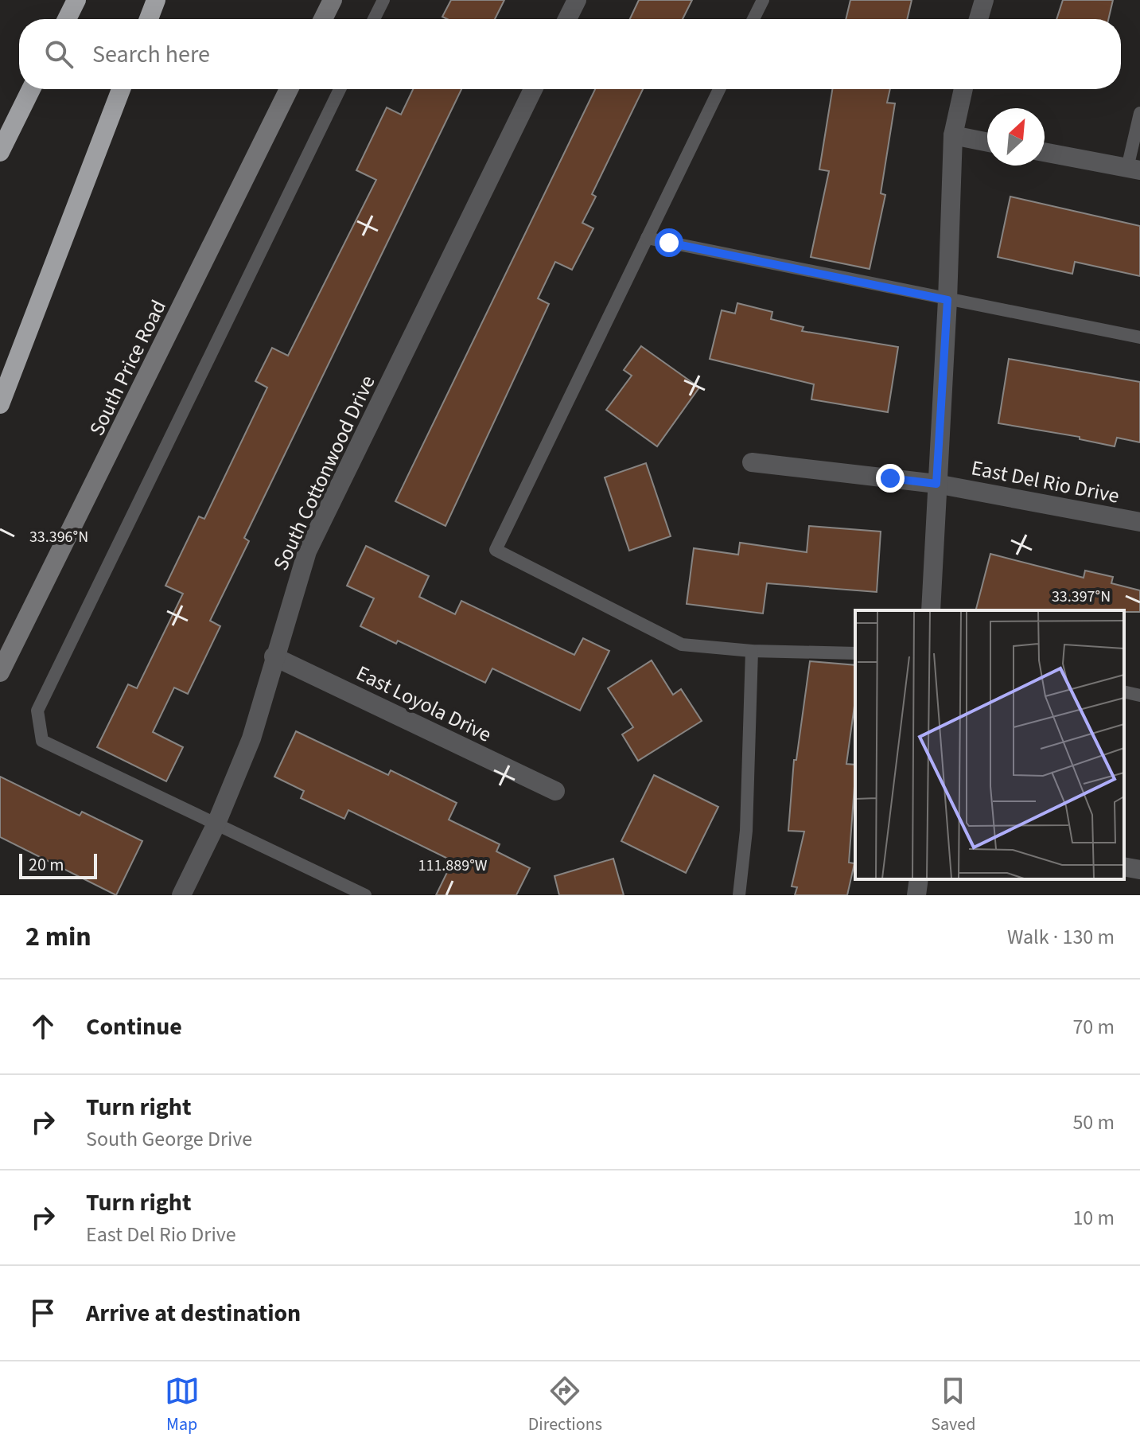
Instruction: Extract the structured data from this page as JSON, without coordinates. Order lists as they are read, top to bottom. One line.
{"streets":{"main road":["South Price Road"],"street":["South Cottonwood Drive","East Del Rio Drive","East Loyola Drive"]},"crossings":[["South Cottonwood Drive","East Loyola Drive"]],"scale_bar":"20 m","north":"top right","page":{"search":"Search here","scale":"20 m","heading":["2 min","Walk · 130 m"],"list":[["Continue","70 m"],["Turn right","South George Drive","50 m"],["Turn right","East Del Rio Drive","10 m"],"Arrive at destination"],"nav":["Map","Directions","Saved"]},"coordinates":["33.396°N","33.397°N","111.889°W"]}
